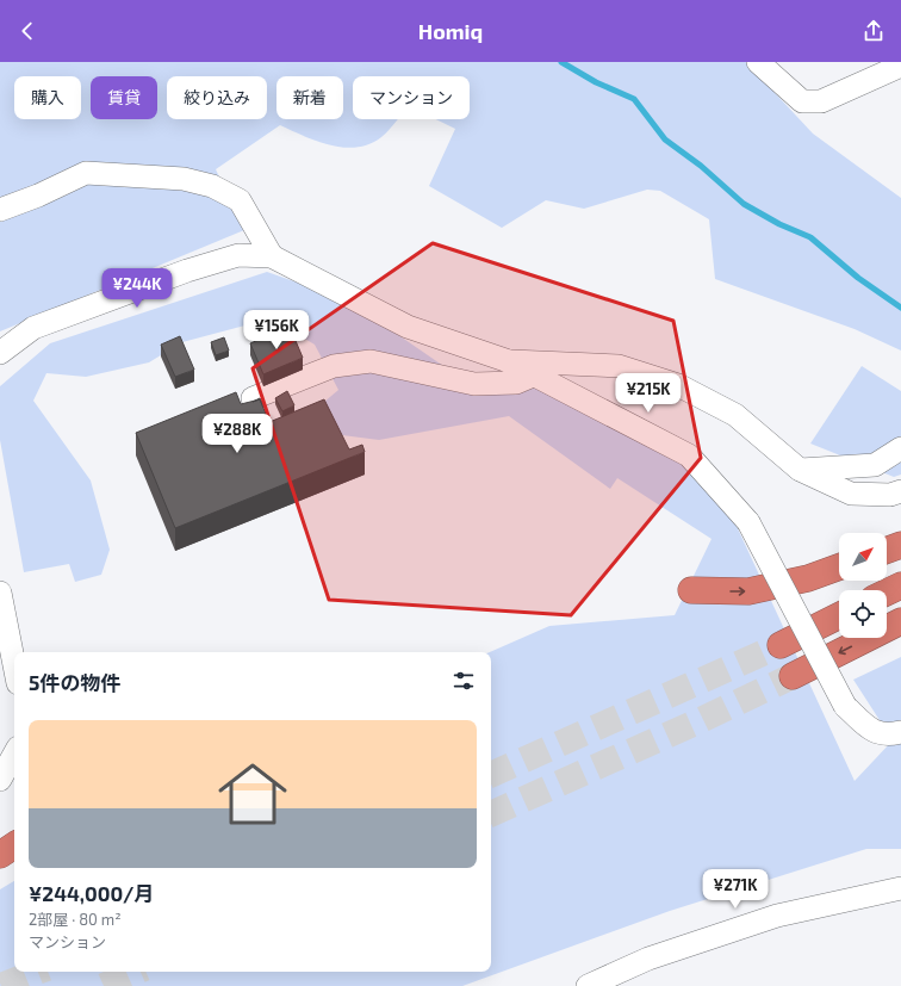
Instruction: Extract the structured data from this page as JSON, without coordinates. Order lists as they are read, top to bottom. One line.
{"north":"top right","page":{"header":"Homiq","chip":["購入","賃貸","絞り込み","新着","マンション"],"price":["¥244K","¥156K","¥215K","¥288K","¥271K"],"heading":"5件の物件","list":[{"name":"¥244,000/月","note":"2部屋 · 80 m² · マンション"}]}}
